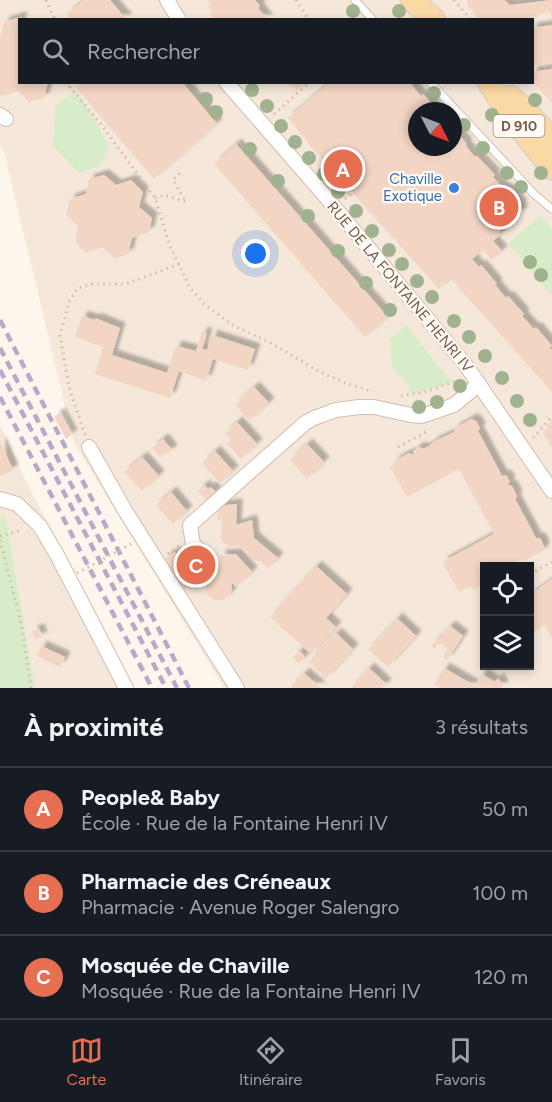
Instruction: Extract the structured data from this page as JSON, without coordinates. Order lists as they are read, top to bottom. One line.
{"streets":{"main road":["D 910"],"street":["RUE DE LA FONTAINE HENRI IV"]},"places":["Chaville Exotique"],"north":"bottom right","page":{"search":"Rechercher","pins":["A","B","C"],"heading":["À proximité","3 résultats"],"list":[{"mark":"A","name":"People& Baby","note":"École · Rue de la Fontaine Henri IV","value":"50 m"},{"mark":"B","name":"Pharmacie des Créneaux","note":"Pharmacie · Avenue Roger Salengro","value":"100 m"},{"mark":"C","name":"Mosquée de Chaville","note":"Mosquée · Rue de la Fontaine Henri IV","value":"120 m"}],"nav":["Carte","Itinéraire","Favoris"]}}
